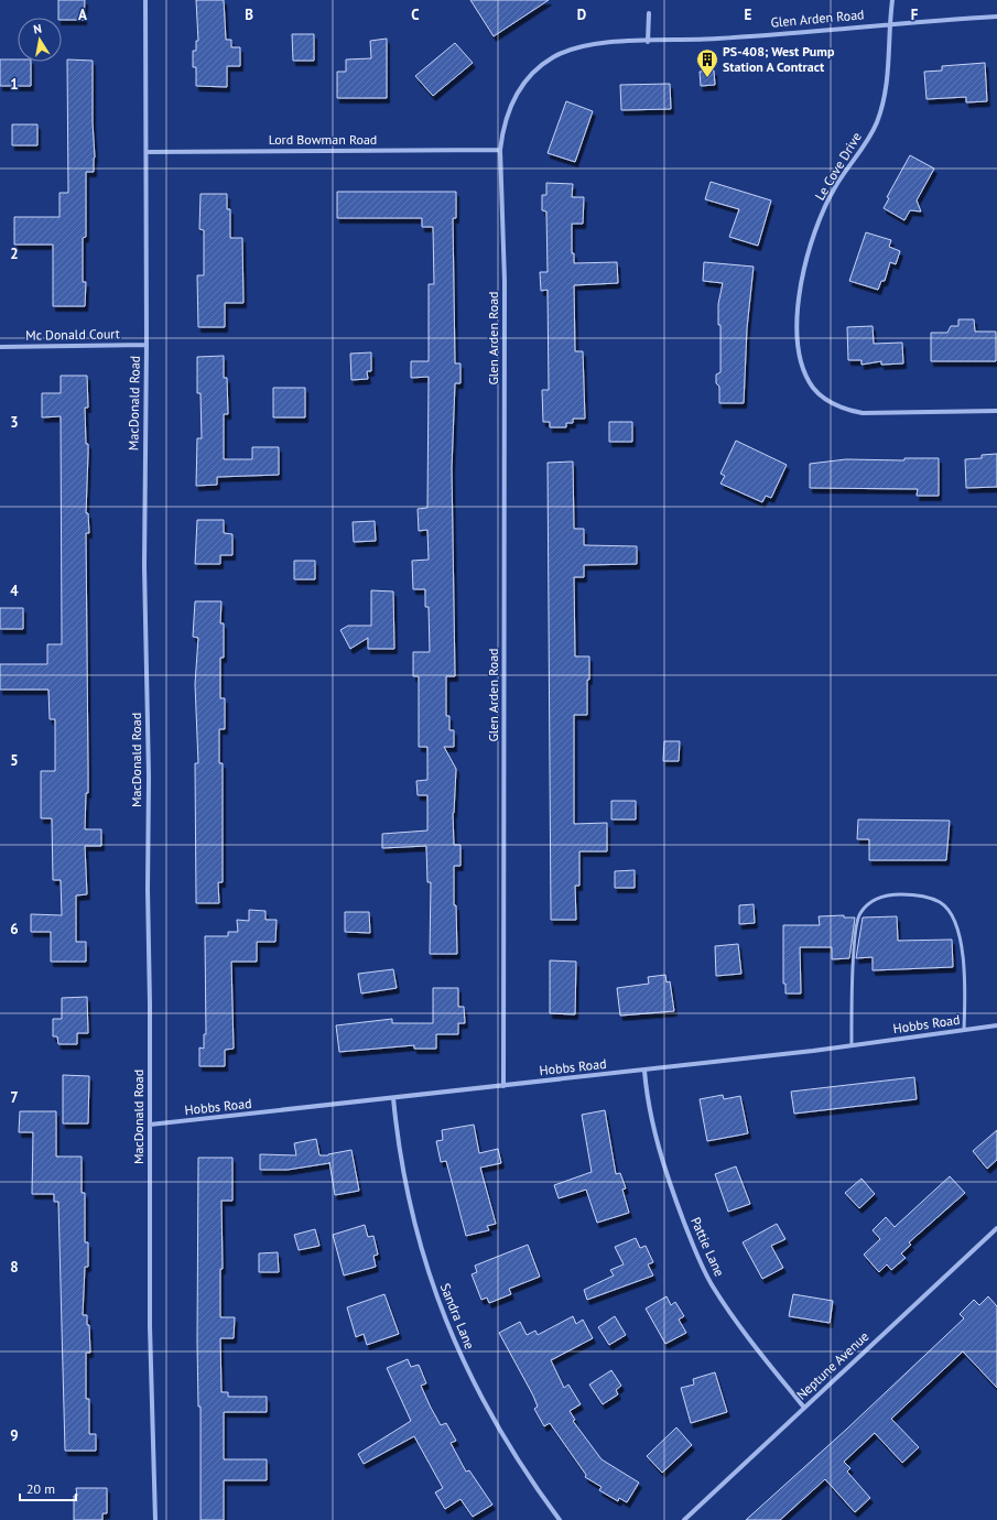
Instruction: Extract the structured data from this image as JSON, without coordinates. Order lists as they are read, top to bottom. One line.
{"streets":{"street":["Glen Arden Road","Lord Bowman Road","Le Cove Drive","Mc Donald Court","MacDonald Road","Hobbs Road","Pattie Lane","Sandra Lane","Neptune Avenue"]},"crossings":[["Glen Arden Road","Lord Bowman Road"],["Glen Arden Road","Le Cove Drive"],["Glen Arden Road","Hobbs Road"],["Lord Bowman Road","MacDonald Road"],["Mc Donald Court","MacDonald Road"],["MacDonald Road","Hobbs Road"],["Hobbs Road","Pattie Lane"],["Hobbs Road","Sandra Lane"],["Pattie Lane","Neptune Avenue"]],"places":{"building":["PS-408; West Pump Station A Contract"]},"scale_bar":"20 m","north":"top","grid":{"columns":["A","B","C","D","E","F"],"rows":["1","2","3","4","5","6","7","8","9"]}}
